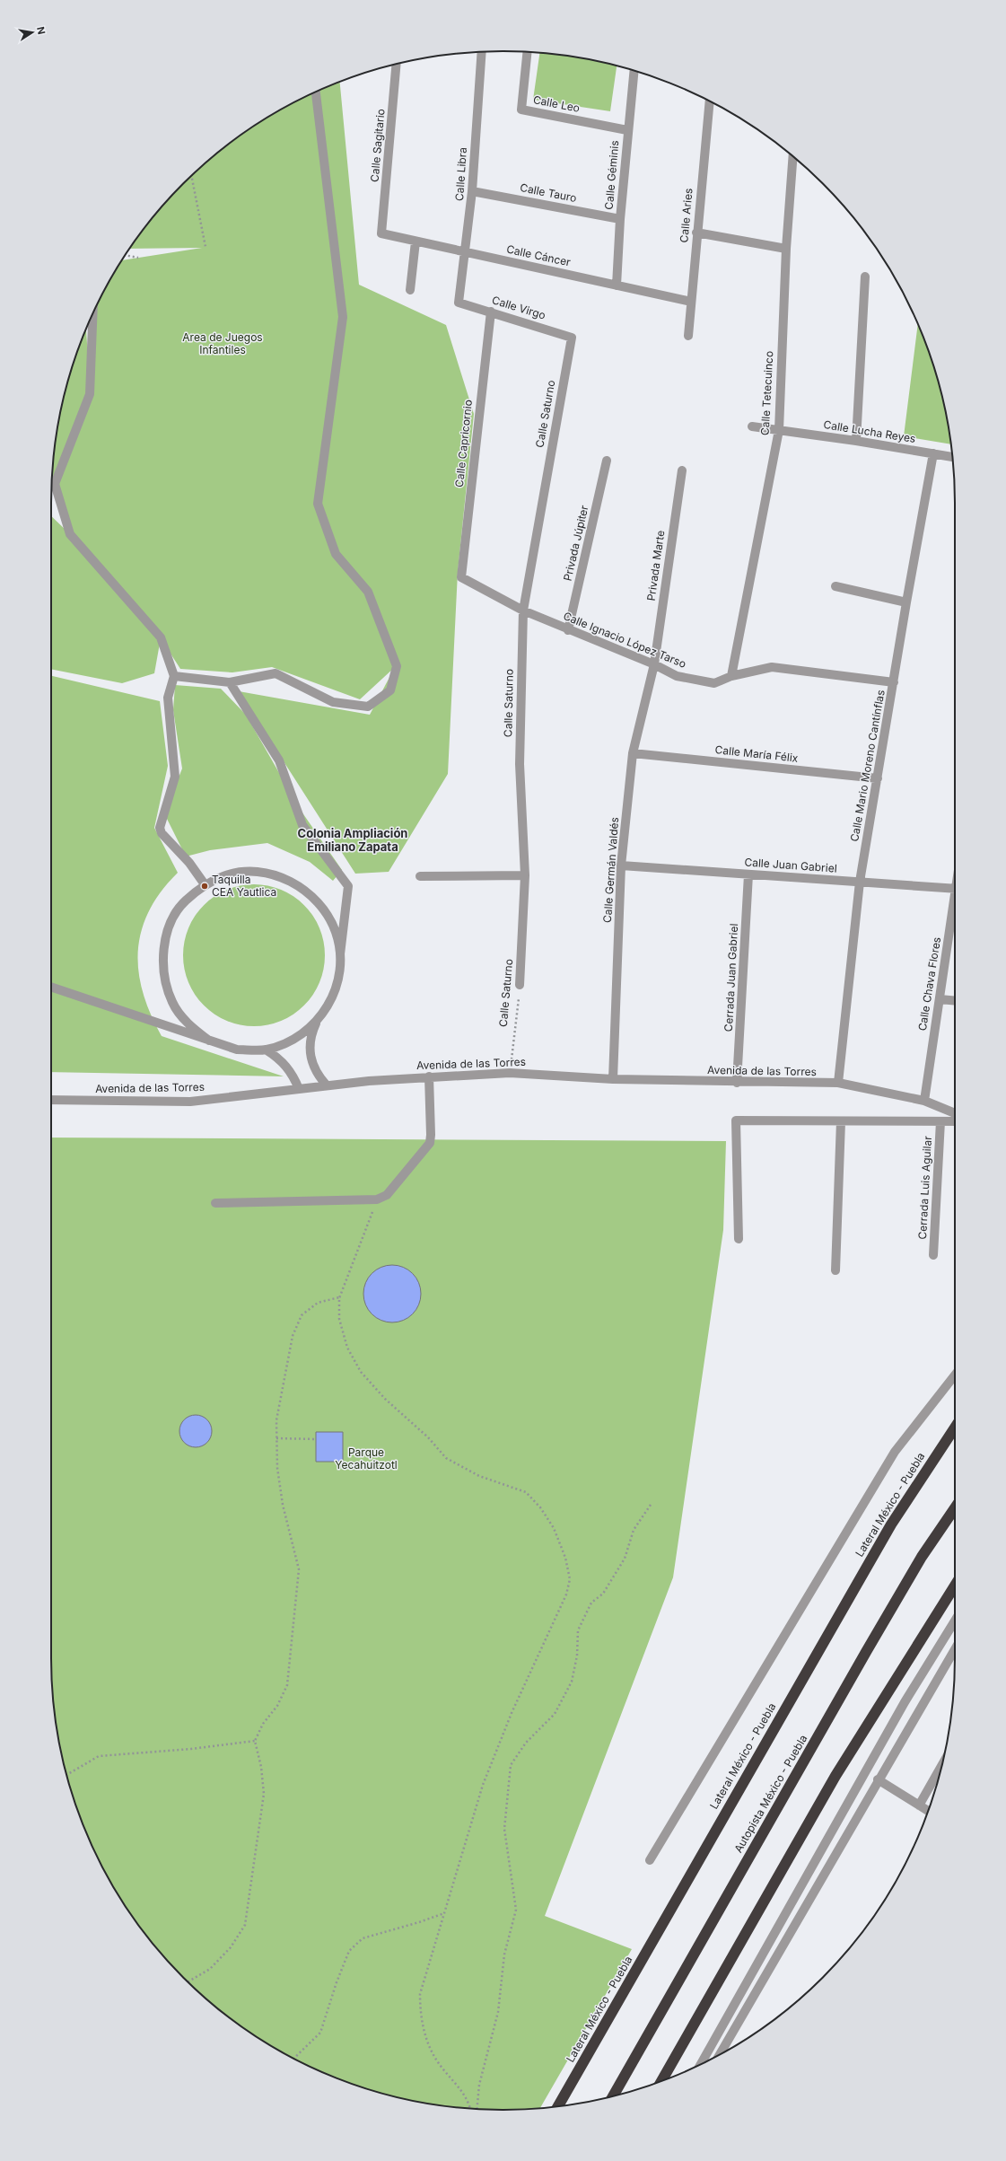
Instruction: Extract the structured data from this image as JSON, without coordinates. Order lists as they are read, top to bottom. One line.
{"streets":{"highway":["Lateral México - Puebla","Autopista México - Puebla"],"street":["Calle Leo","Calle Sagitario","Calle Libra","Calle Géminis","Calle Tauro","Calle Aries","Calle Cáncer","Calle Virgo","Calle Tetecuinco","Calle Saturno","Calle Lucha Reyes","Calle Capricornio","Privada Júpiter","Privada Marte","Calle Ignacio López Tarso","Calle María Félix","Calle Mario Moreno Cantínflas","Calle Juan Gabriel","Calle Germán Valdés","Cerrada Juan Gabriel","Calle Chava Flores","Avenida de las Torres","Cerrada Luis Aguilar"]},"crossings":[["Calle Leo","Calle Géminis"],["Calle Sagitario","Calle Cáncer"],["Calle Libra","Calle Tauro"],["Calle Libra","Calle Cáncer"],["Calle Libra","Calle Virgo"],["Calle Géminis","Calle Tauro"],["Calle Géminis","Calle Cáncer"],["Calle Aries","Calle Cáncer"],["Calle Virgo","Calle Saturno"],["Calle Virgo","Calle Capricornio"],["Calle Tetecuinco","Calle Lucha Reyes"],["Calle Tetecuinco","Calle Ignacio López Tarso"],["Calle Saturno","Calle Ignacio López Tarso"],["Calle Saturno","Avenida de las Torres"],["Calle Lucha Reyes","Calle Mario Moreno Cantínflas"],["Calle Capricornio","Calle Ignacio López Tarso"],["Privada Júpiter","Calle Ignacio López Tarso"],["Privada Marte","Calle Ignacio López Tarso"],["Privada Marte","Calle Germán Valdés"],["Calle Ignacio López Tarso","Calle Mario Moreno Cantínflas"],["Calle Ignacio López Tarso","Calle Germán Valdés"],["Calle María Félix","Calle Mario Moreno Cantínflas"],["Calle María Félix","Calle Germán Valdés"],["Calle Mario Moreno Cantínflas","Calle Juan Gabriel"],["Calle Mario Moreno Cantínflas","Avenida de las Torres"],["Calle Juan Gabriel","Calle Germán Valdés"],["Calle Juan Gabriel","Cerrada Juan Gabriel"],["Calle Germán Valdés","Avenida de las Torres"],["Cerrada Juan Gabriel","Avenida de las Torres"],["Calle Chava Flores","Avenida de las Torres"]],"districts":["Colonia Ampliación Emiliano Zapata"],"parks":["Area de Juegos Infantiles","Parque Yecahuitzotl"],"places":["Taquilla CEA Yautlica"],"north":"right"}
